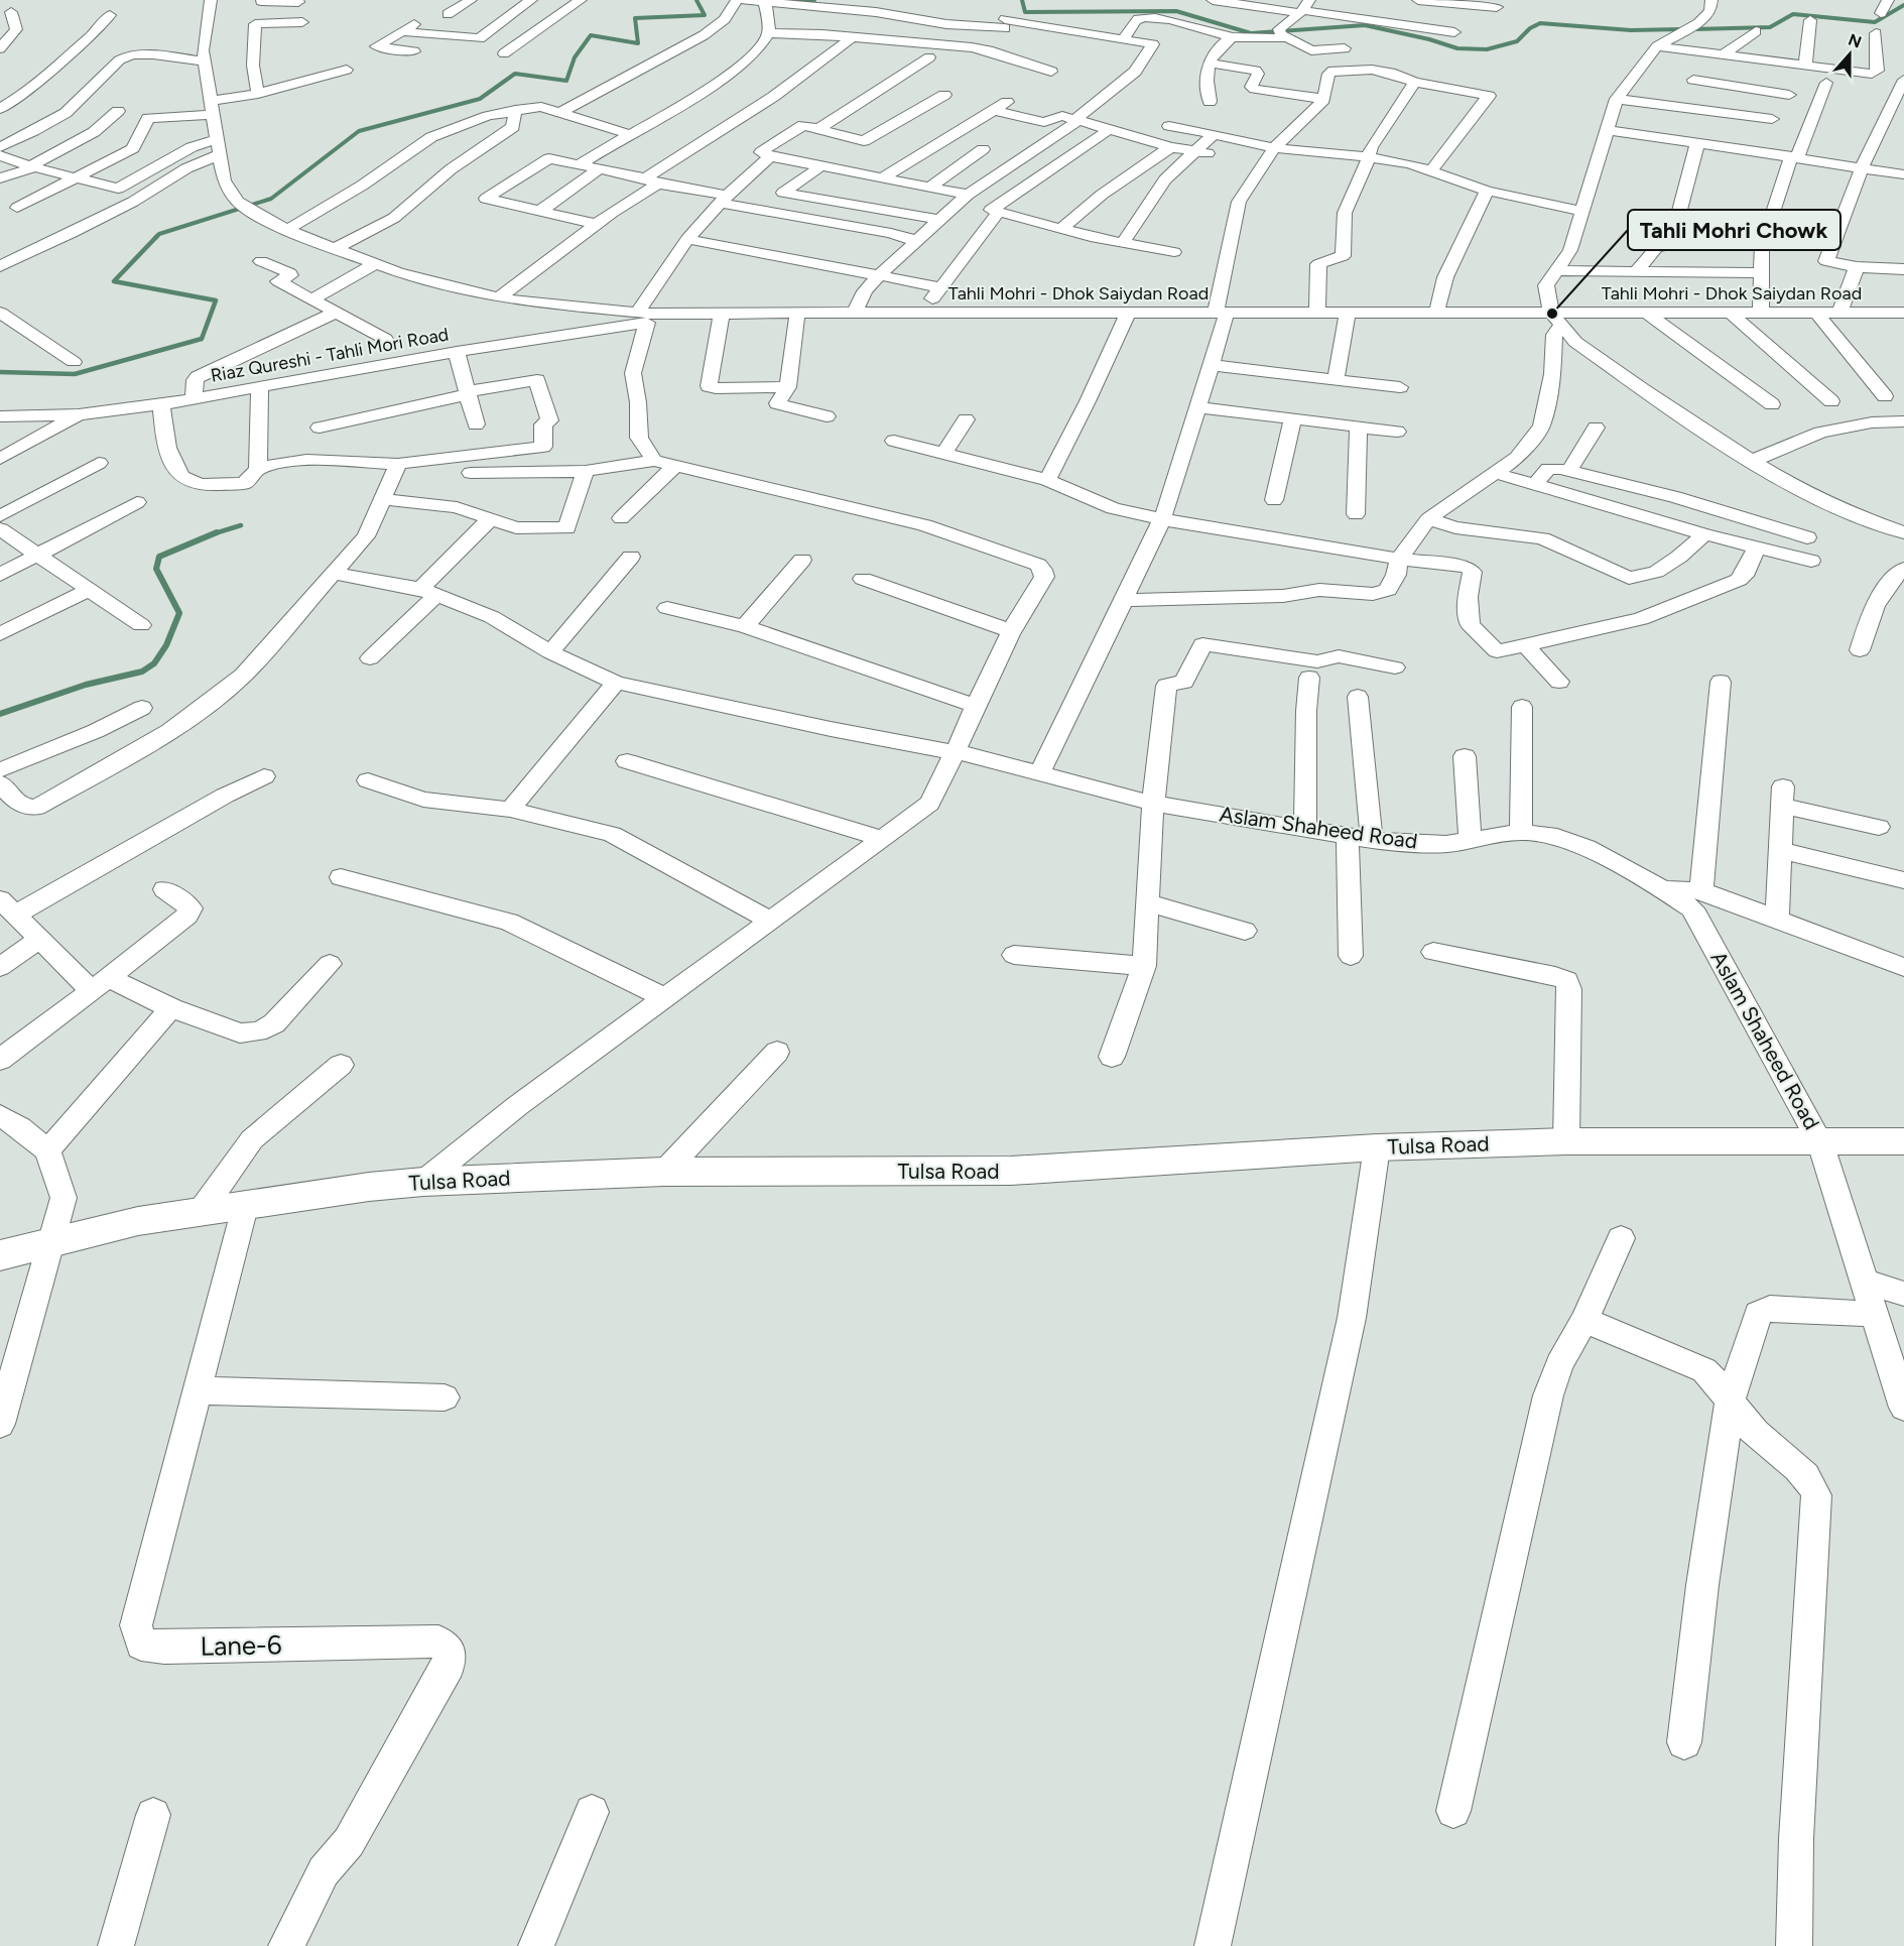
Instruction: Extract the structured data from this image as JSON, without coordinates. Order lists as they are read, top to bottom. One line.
{"streets":{"main road":["Tulsa Road"],"street":["Tahli Mohri - Dhok Saiydan Road","Riaz Qureshi - Tahli Mori Road","Aslam Shaheed Road","Lane-6"]},"crossings":[["Tahli Mohri - Dhok Saiydan Road","Riaz Qureshi - Tahli Mori Road"],["Aslam Shaheed Road","Tulsa Road"],["Tulsa Road","Lane-6"]],"places":["Tahli Mohri Chowk"],"north":"top"}
